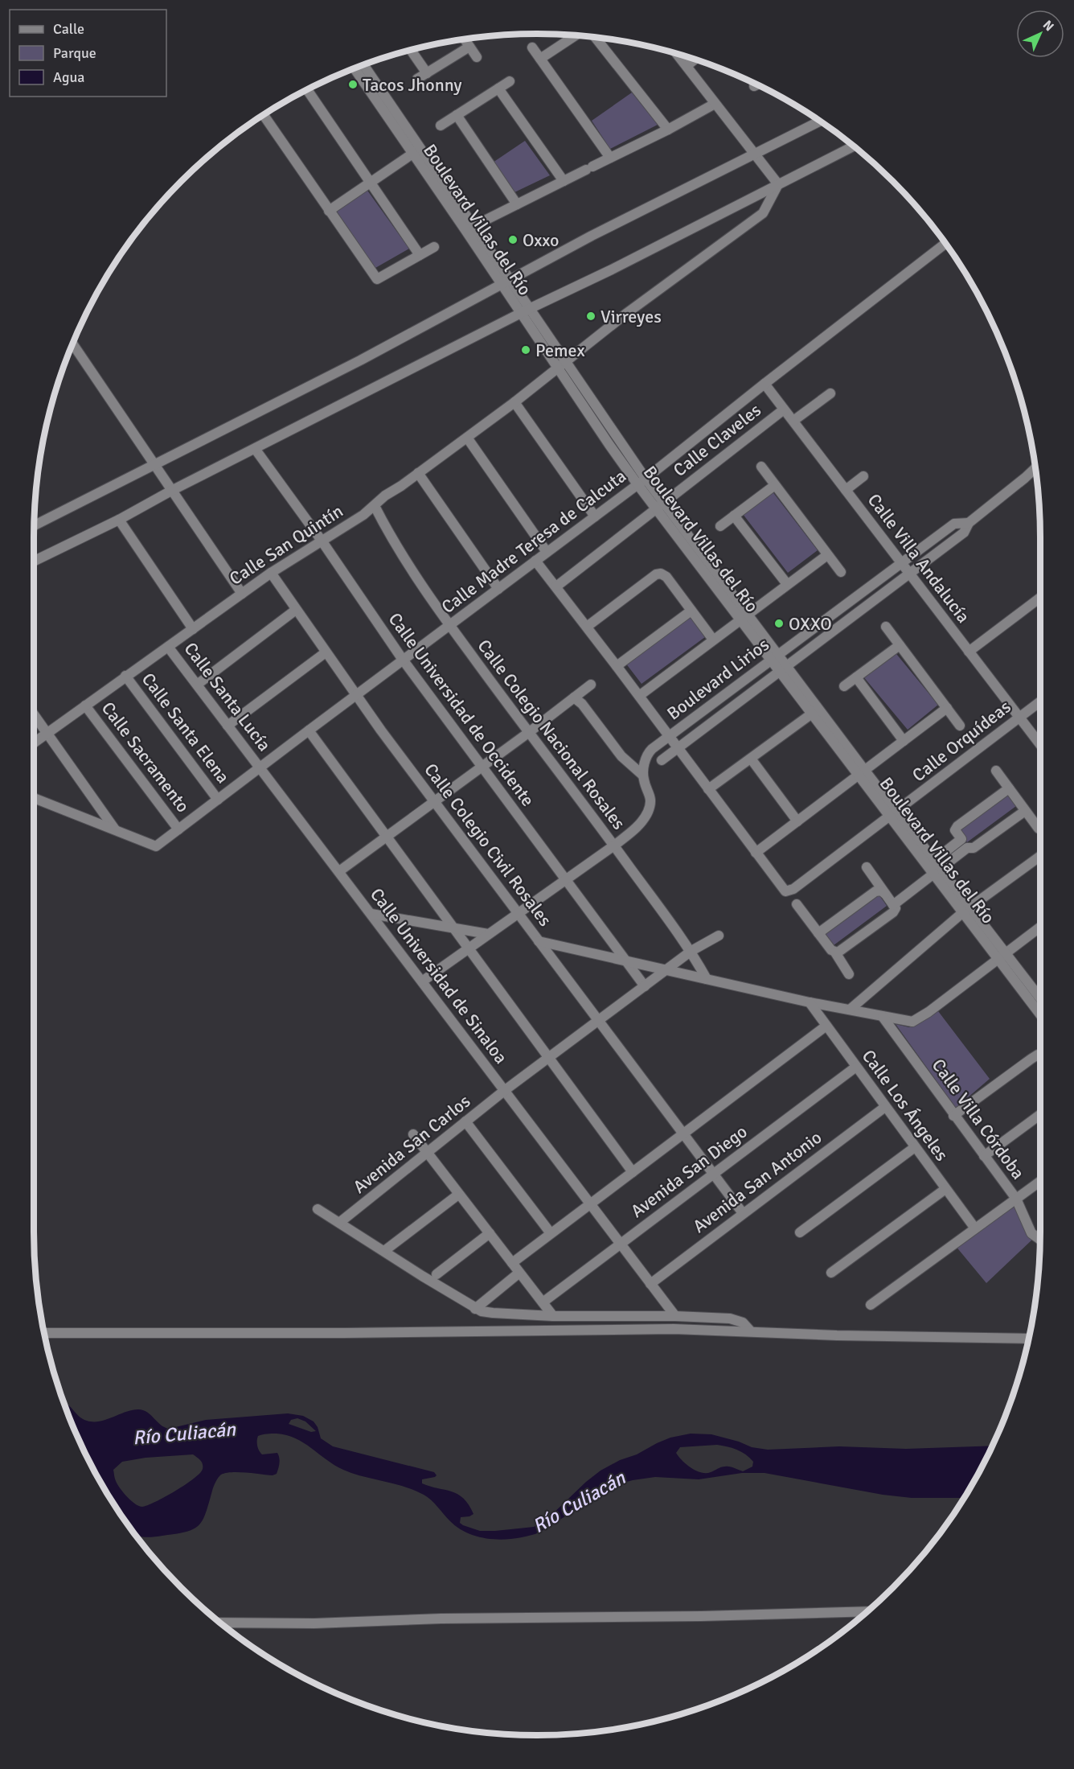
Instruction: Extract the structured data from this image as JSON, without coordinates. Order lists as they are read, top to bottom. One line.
{"streets":{"street":["Boulevard Villas del Río","Calle Claveles","Calle Madre Teresa de Calcuta","Calle San Quintín","Calle Villa Andalucía","Boulevard Lirios","Calle Santa Lucía","Calle Universidad de Occidente","Calle Santa Elena","Calle Colegio Nacional Rosales","Calle Orquídeas","Calle Sacramento","Calle Colegio Civil Rosales","Calle Universidad de Sinaloa","Calle Los Ángeles","Calle Villa Córdoba","Avenida San Carlos","Avenida San Diego","Avenida San Antonio"]},"crossings":[["Boulevard Villas del Río","Calle Claveles"],["Boulevard Villas del Río","Calle Madre Teresa de Calcuta"],["Boulevard Villas del Río","Calle San Quintín"],["Boulevard Villas del Río","Boulevard Lirios"],["Boulevard Villas del Río","Calle Orquídeas"],["Calle Claveles","Calle Villa Andalucía"],["Calle Madre Teresa de Calcuta","Calle Villa Andalucía"],["Calle Madre Teresa de Calcuta","Calle Santa Lucía"],["Calle Madre Teresa de Calcuta","Calle Universidad de Occidente"],["Calle Madre Teresa de Calcuta","Calle Santa Elena"],["Calle Madre Teresa de Calcuta","Calle Colegio Nacional Rosales"],["Calle Madre Teresa de Calcuta","Calle Sacramento"],["Calle Madre Teresa de Calcuta","Calle Colegio Civil Rosales"],["Calle Madre Teresa de Calcuta","Calle Universidad de Sinaloa"],["Calle San Quintín","Calle Santa Lucía"],["Calle San Quintín","Calle Universidad de Occidente"],["Calle San Quintín","Calle Santa Elena"],["Calle San Quintín","Calle Colegio Nacional Rosales"],["Calle San Quintín","Calle Sacramento"],["Calle San Quintín","Calle Colegio Civil Rosales"],["Calle Villa Andalucía","Boulevard Lirios"],["Calle Villa Andalucía","Calle Orquídeas"],["Boulevard Lirios","Calle Universidad de Occidente"],["Boulevard Lirios","Calle Colegio Nacional Rosales"],["Boulevard Lirios","Calle Colegio Civil Rosales"],["Boulevard Lirios","Calle Universidad de Sinaloa"],["Calle Santa Lucía","Calle Universidad de Sinaloa"],["Calle Universidad de Occidente","Avenida San Carlos"],["Calle Colegio Nacional Rosales","Avenida San Carlos"],["Calle Colegio Civil Rosales","Avenida San Carlos"],["Calle Colegio Civil Rosales","Avenida San Diego"],["Calle Colegio Civil Rosales","Avenida San Antonio"],["Calle Universidad de Sinaloa","Avenida San Carlos"],["Calle Universidad de Sinaloa","Avenida San Diego"],["Calle Universidad de Sinaloa","Avenida San Antonio"],["Calle Los Ángeles","Avenida San Diego"],["Calle Los Ángeles","Avenida San Antonio"]],"water":["Río Culiacán"],"places":["Tacos Jhonny","Oxxo","Virreyes","Pemex","OXXO"],"legend":["Calle","Parque","Agua"],"north":"top right"}
